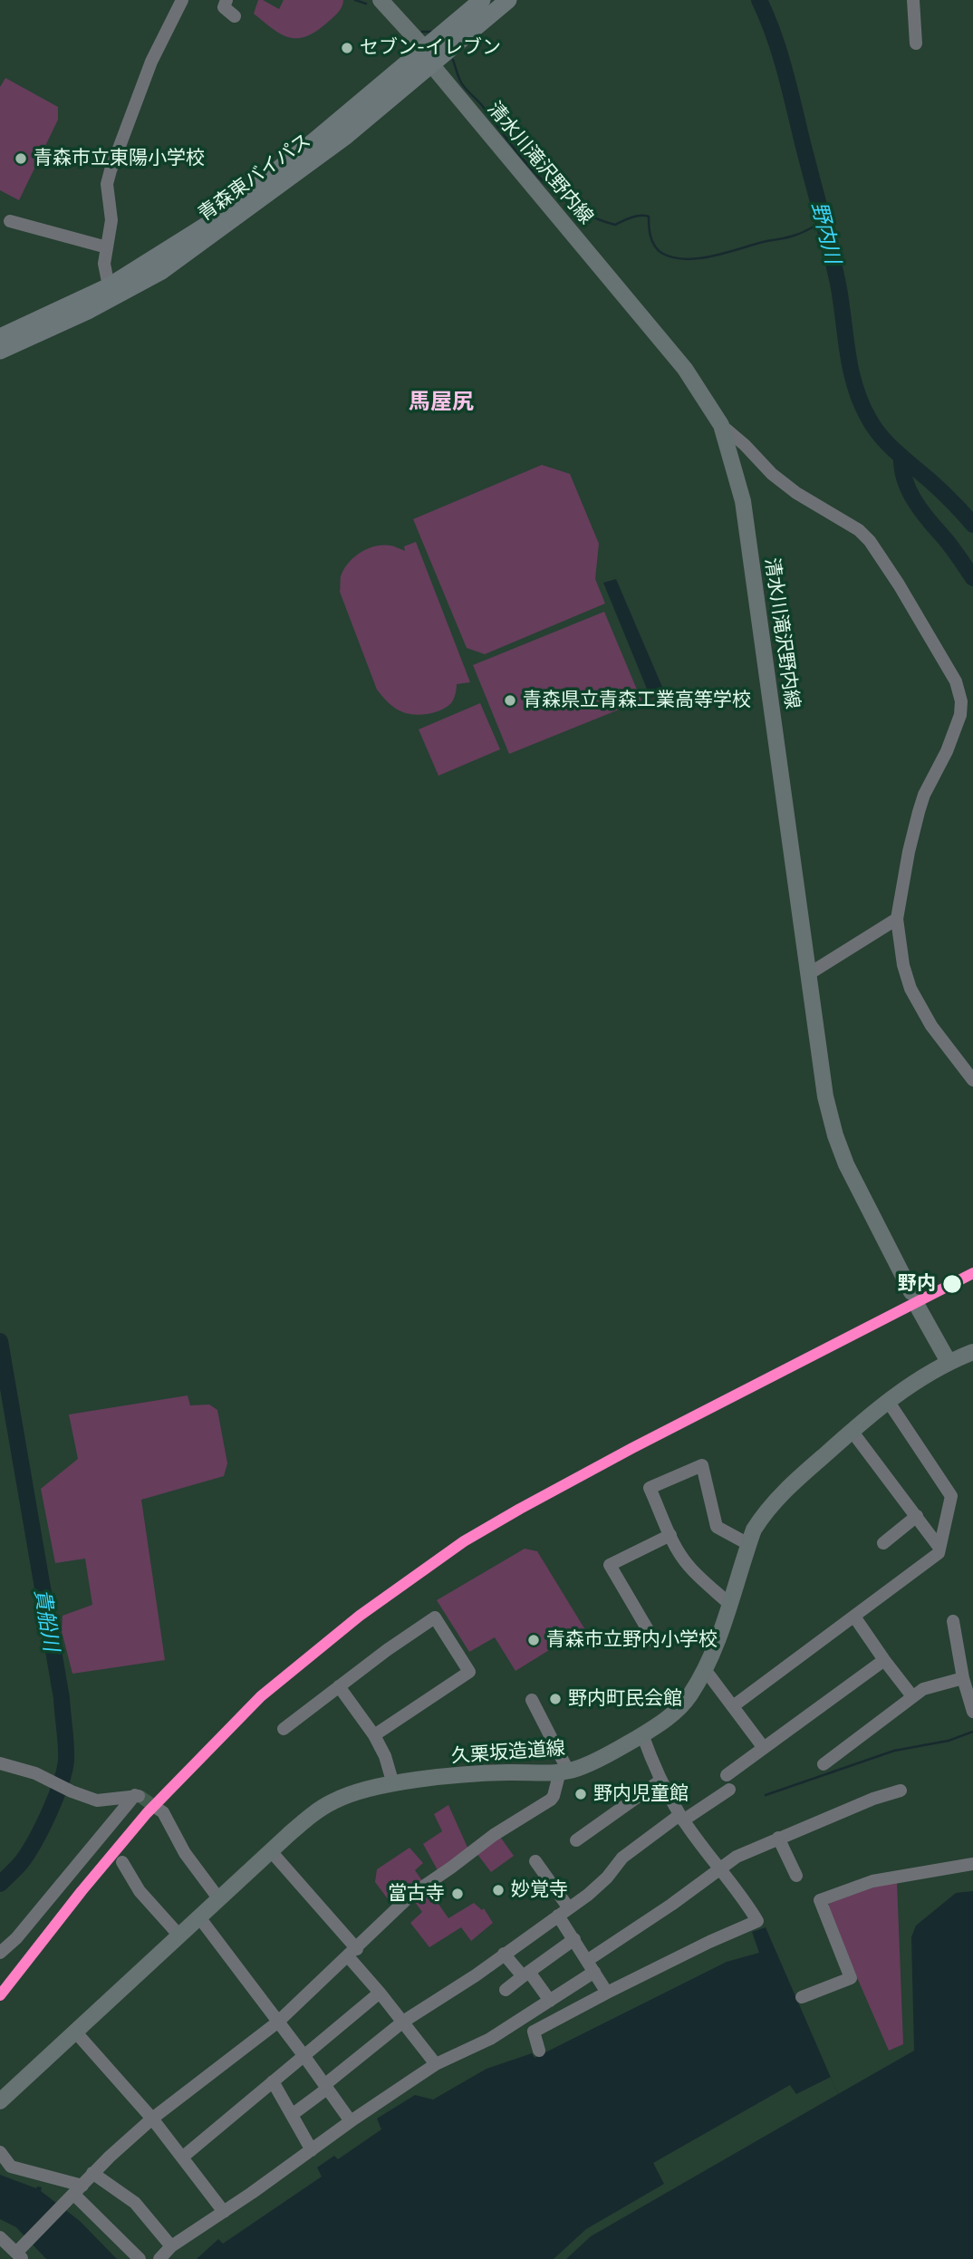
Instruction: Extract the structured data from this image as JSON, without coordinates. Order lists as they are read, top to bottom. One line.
{"streets":{"highway":["青森東バイパス"],"main road":["清水川滝沢野内線","久栗坂造道線"]},"crossings":[["清水川滝沢野内線","青森東バイパス"]],"districts":["馬屋尻"],"water":["野内川","貴船川"],"places":["セブン-イレブン","青森市立東陽小学校","青森県立青森工業高等学校","野内","青森市立野内小学校","野内町民会館","野内児童館","妙覚寺","當古寺"]}
